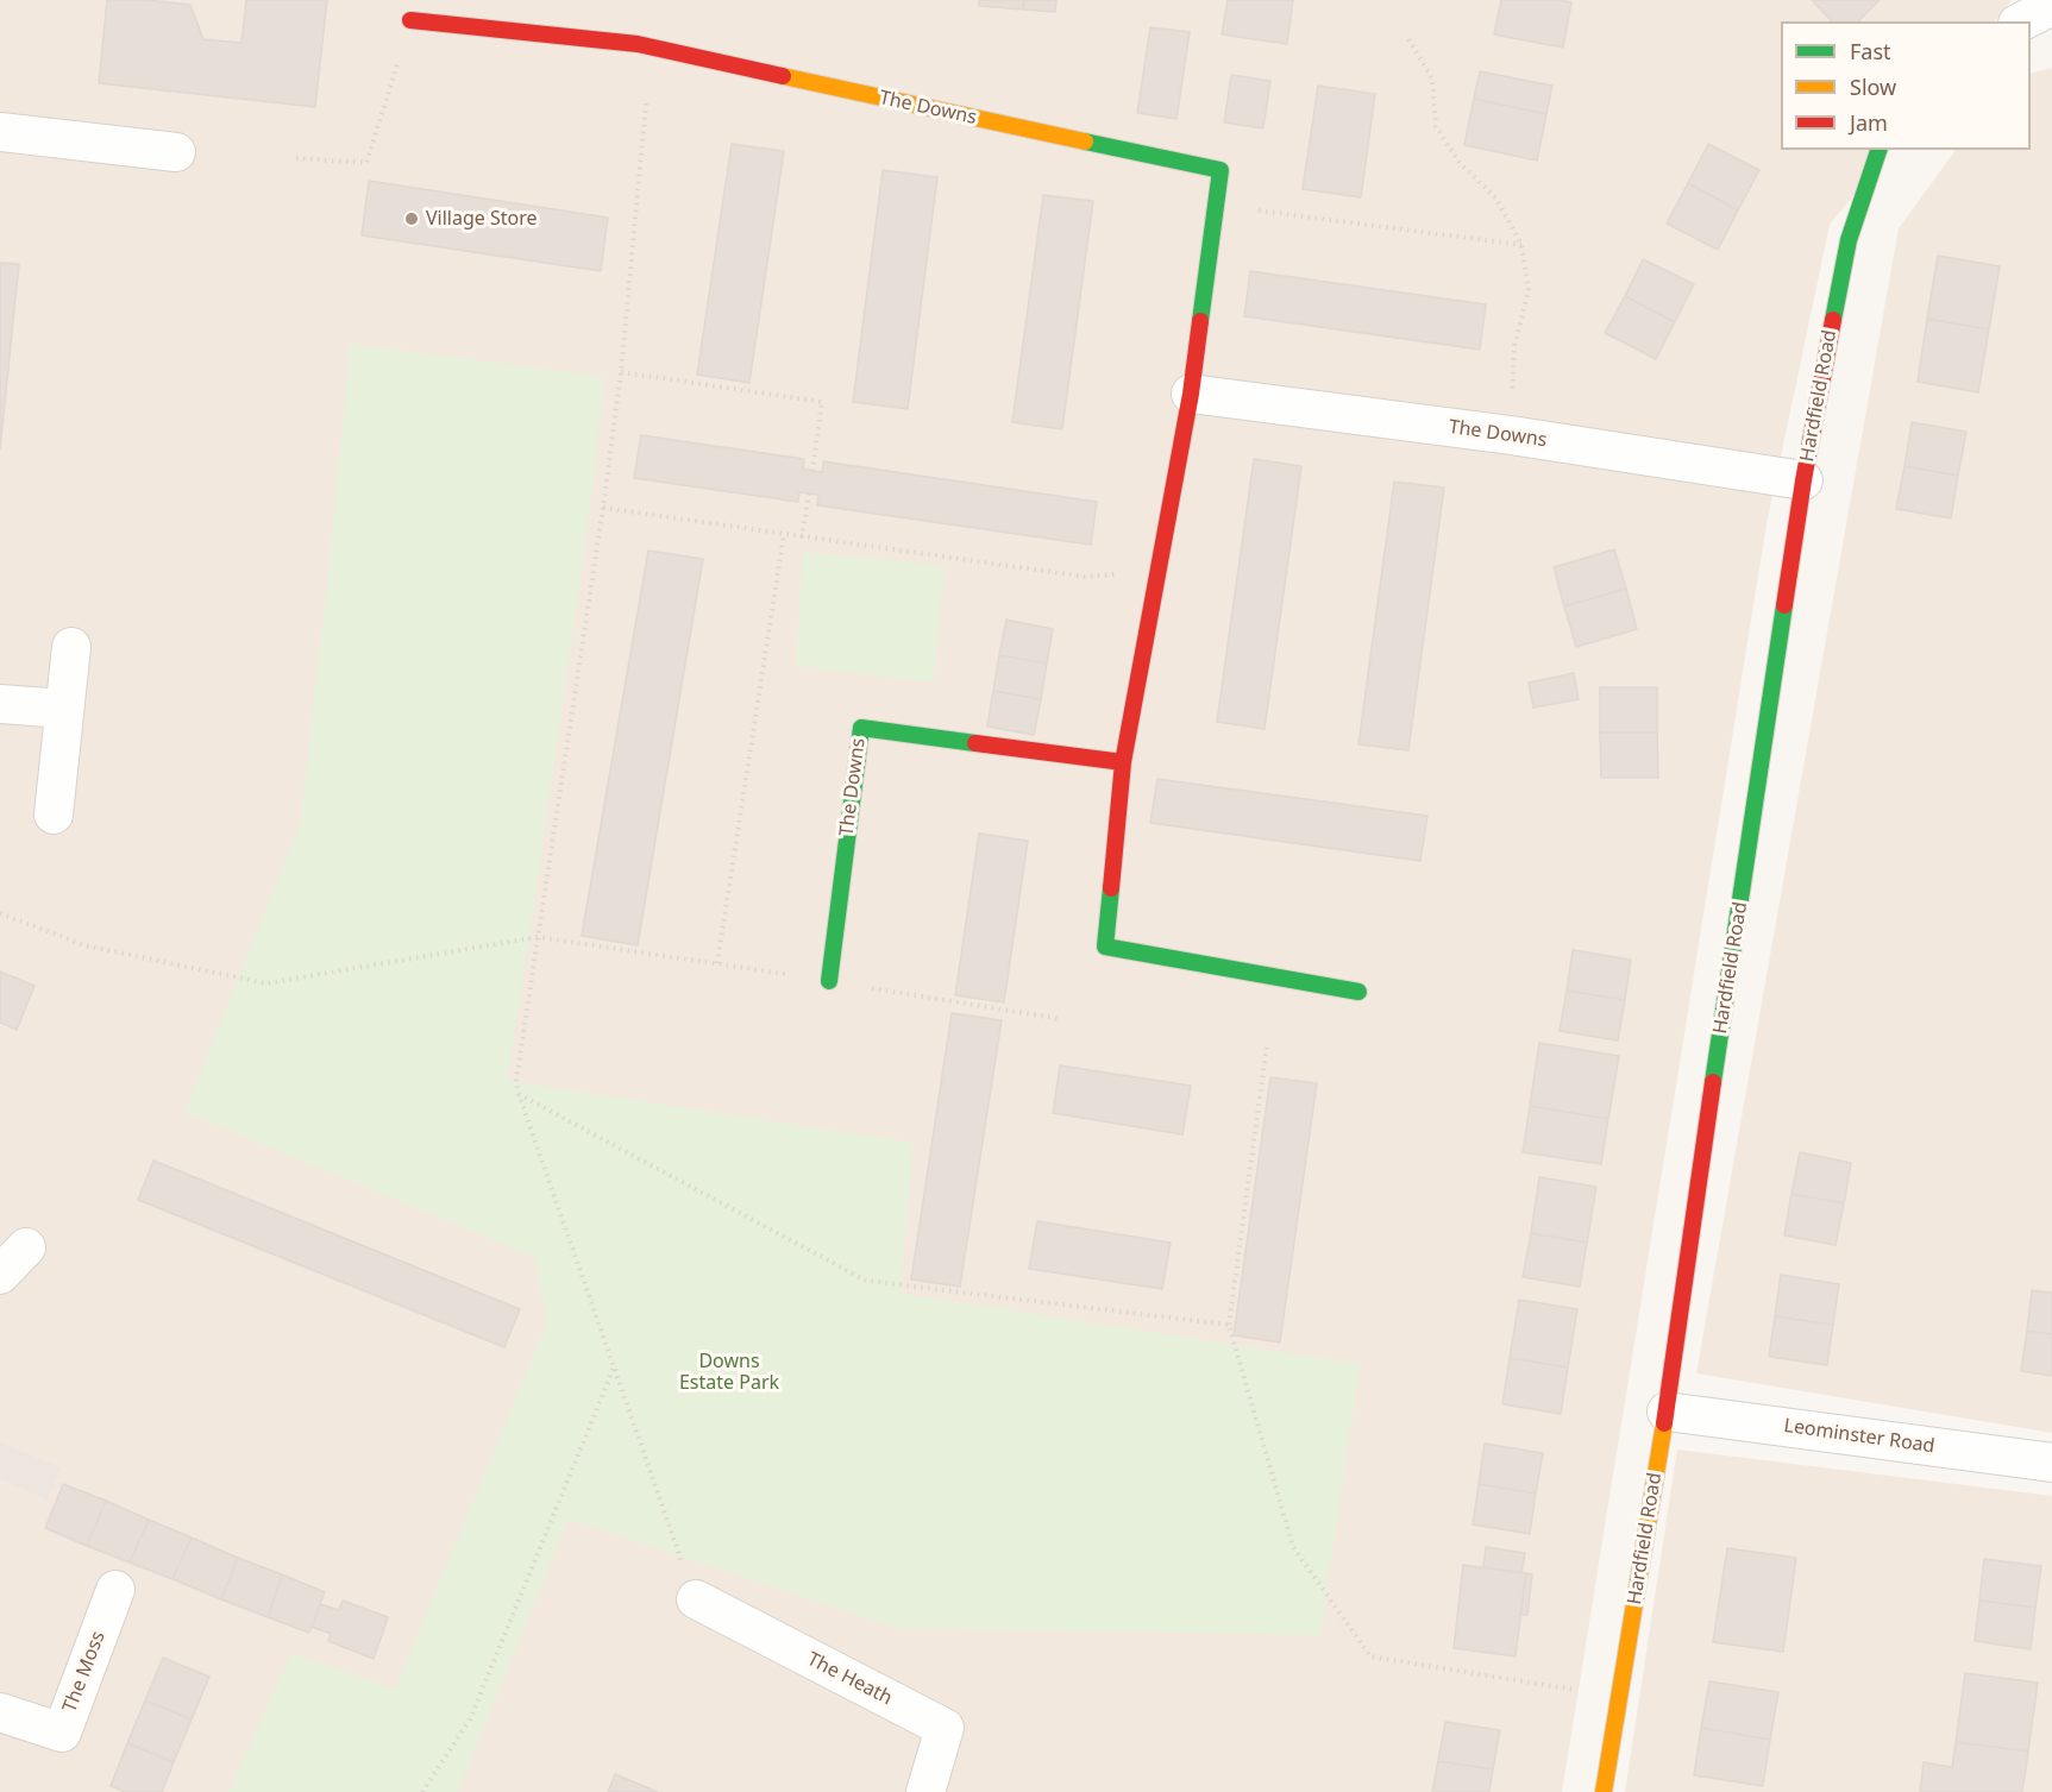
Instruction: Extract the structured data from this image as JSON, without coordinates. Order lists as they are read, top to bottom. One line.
{"streets":{"street":["The Downs","Hardfield Road","Leominster Road","The Moss","The Heath"]},"crossings":[["The Downs","Hardfield Road"],["Hardfield Road","Leominster Road"]],"parks":["Downs Estate Park"],"places":["Village Store"],"legend":["Fast","Slow","Jam"]}
